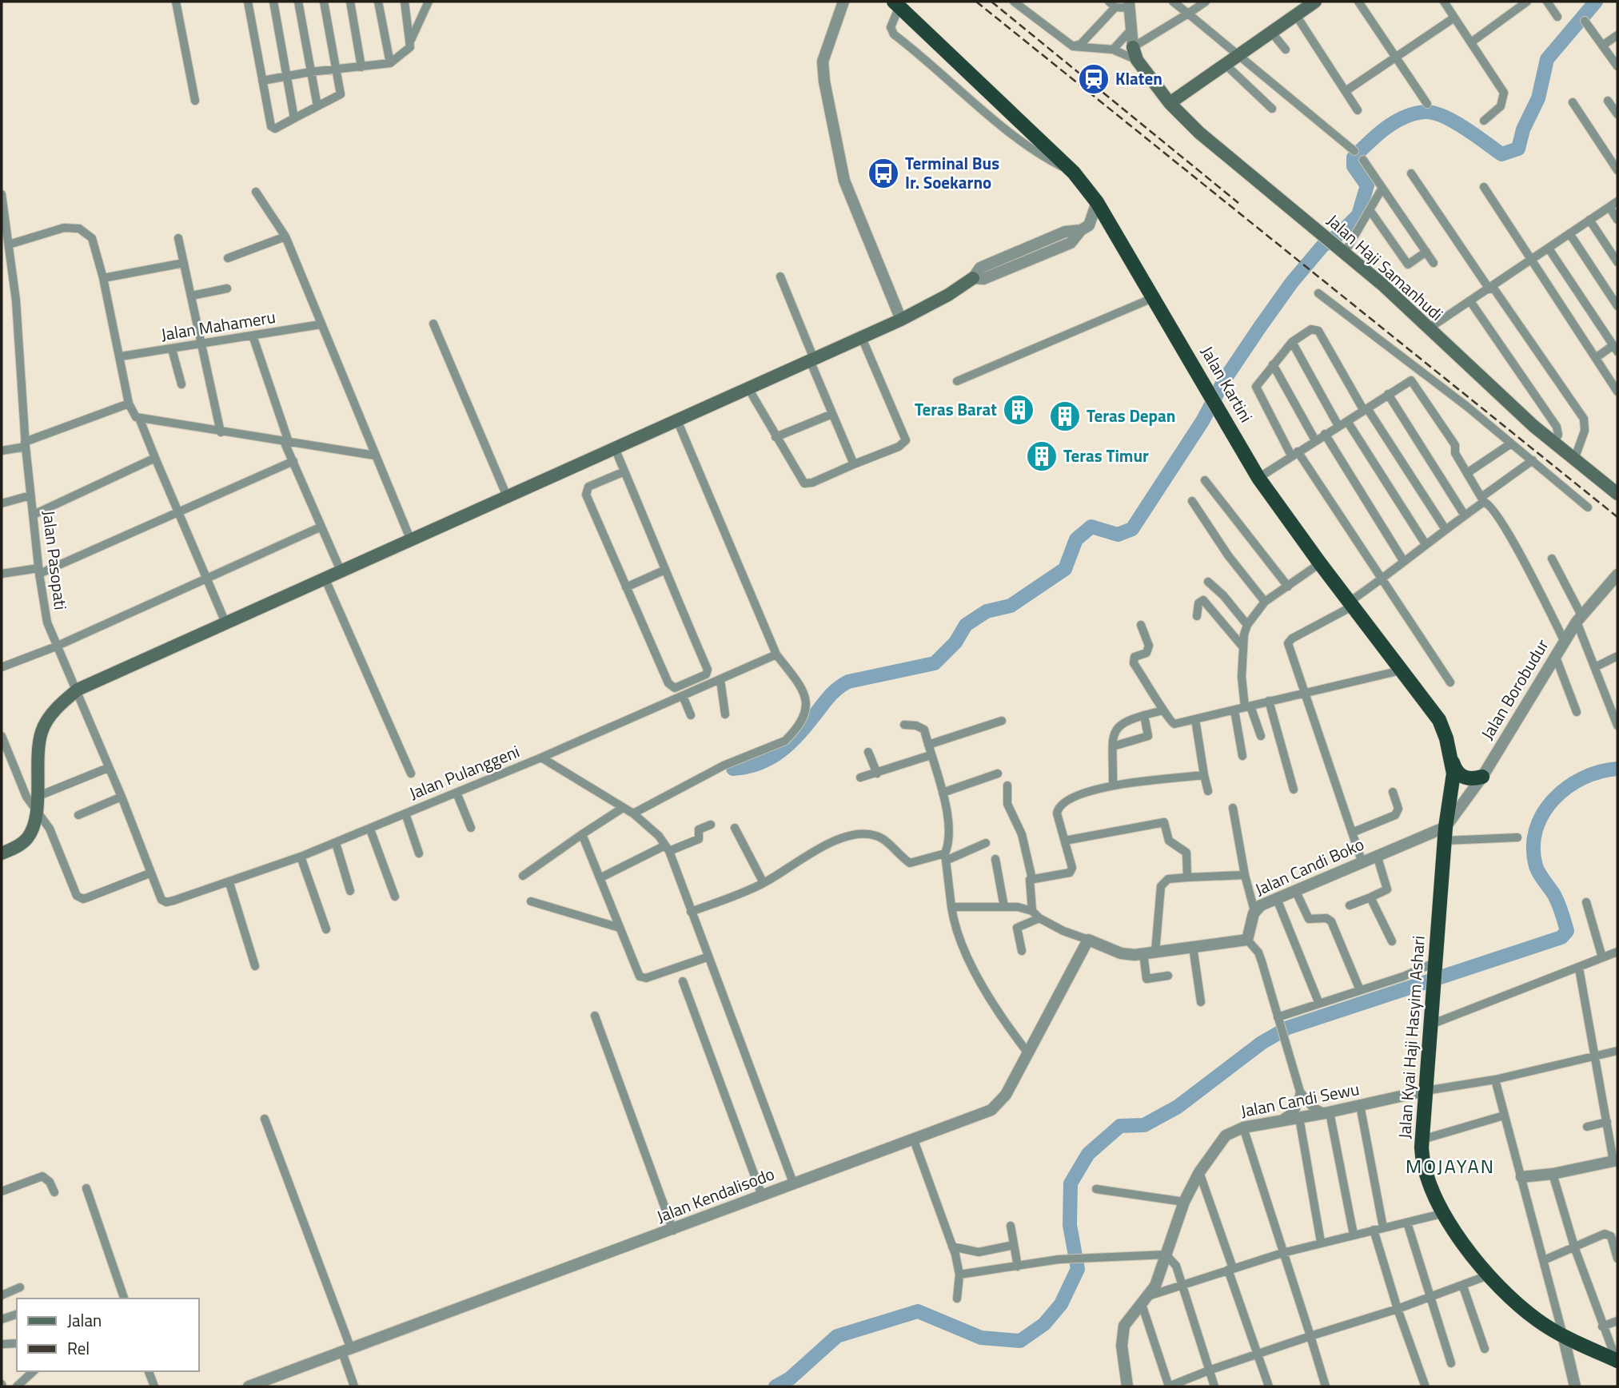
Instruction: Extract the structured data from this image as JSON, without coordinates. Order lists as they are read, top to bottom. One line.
{"streets":{"highway":["Jalan Kartini","Jalan Kyai Haji Hasyim Ashari"],"main road":["Jalan Haji Samanhudi"],"street":["Jalan Mahameru","Jalan Pasopati","Jalan Borobudur","Jalan Pulanggeni","Jalan Candi Boko","Jalan Candi Sewu","Jalan Kendalisodo"]},"crossings":[["Jalan Kartini","Jalan Borobudur"],["Jalan Kartini","Jalan Candi Boko"],["Jalan Kartini","Jalan Kyai Haji Hasyim Ashari"],["Jalan Pasopati","Jalan Pulanggeni"],["Jalan Borobudur","Jalan Candi Boko"],["Jalan Borobudur","Jalan Kyai Haji Hasyim Ashari"],["Jalan Pulanggeni","Jalan Kendalisodo"],["Jalan Candi Boko","Jalan Kyai Haji Hasyim Ashari"],["Jalan Kyai Haji Hasyim Ashari","Jalan Candi Sewu"]],"districts":["MOJAYAN"],"places":{"station":["Klaten"],"bus stop":["Terminal Bus Ir. Soekarno"],"building":["Teras Barat","Teras Depan","Teras Timur"]},"legend":["Jalan","Rel"]}
